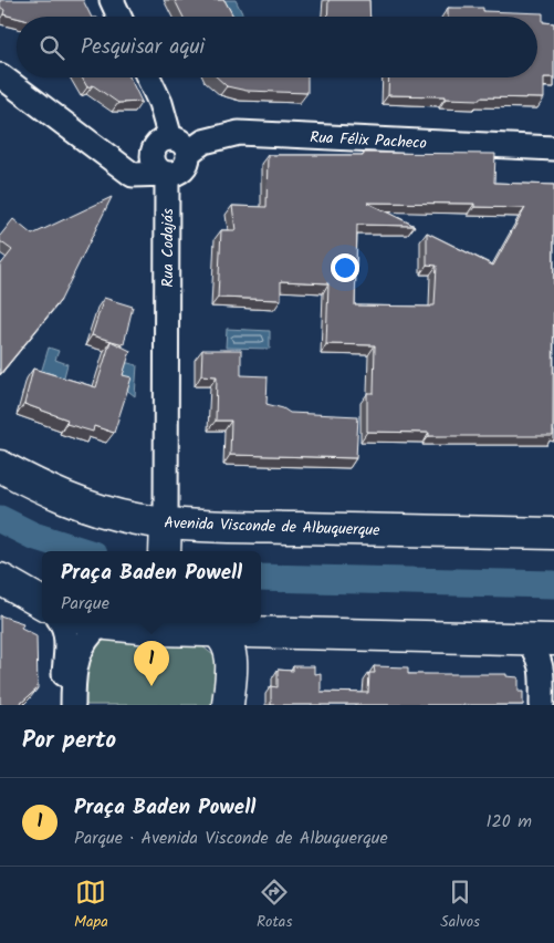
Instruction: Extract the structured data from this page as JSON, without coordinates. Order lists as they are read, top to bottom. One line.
{"streets":{"main road":["Avenida Visconde de Albuquerque"],"street":["Rua Félix Pacheco","Rua Codajás"]},"crossings":[["Rua Félix Pacheco","Rua Codajás"],["Rua Codajás","Avenida Visconde de Albuquerque"]],"page":{"search":"Pesquisar aqui","popup":["Praça Baden Powell","Parque"],"pins":"1","heading":"Por perto","list":[{"mark":"1","name":"Praça Baden Powell","note":"Parque · Avenida Visconde de Albuquerque","value":"120 m"}],"nav":["Mapa","Rotas","Salvos"]}}
